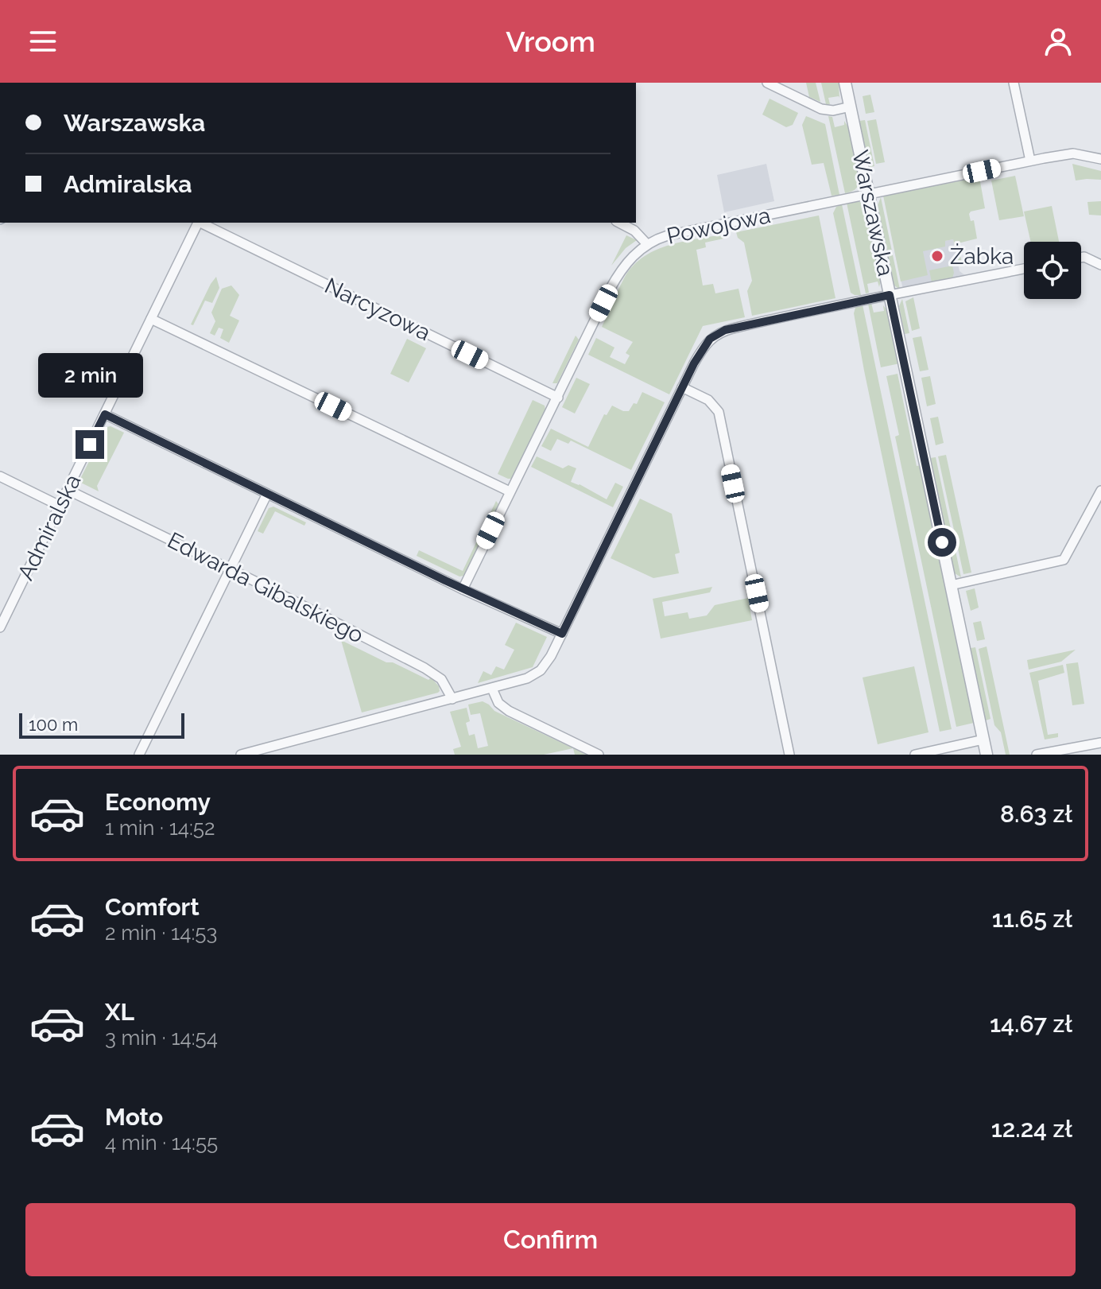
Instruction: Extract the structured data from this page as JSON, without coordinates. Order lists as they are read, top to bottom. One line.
{"streets":{"street":["Warszawska","Powojowa","Narcyzowa","Admiralska","Edwarda Gibalskiego"]},"crossings":[["Warszawska","Powojowa"],["Powojowa","Narcyzowa"],["Admiralska","Edwarda Gibalskiego"]],"places":["Żabka"],"scale_bar":"100 m","page":{"header":"Vroom","banner":["Warszawska","Admiralska"],"bubble":"2 min","scale":"100 m","list":[{"name":"Economy","note":"1 min · 14:52","value":"8.63 zł"},{"name":"Comfort","note":"2 min · 14:53","value":"11.65 zł"},{"name":"XL","note":"3 min · 14:54","value":"14.67 zł"},{"name":"Moto","note":"4 min · 14:55","value":"12.24 zł"}],"buttons":"Confirm"}}
